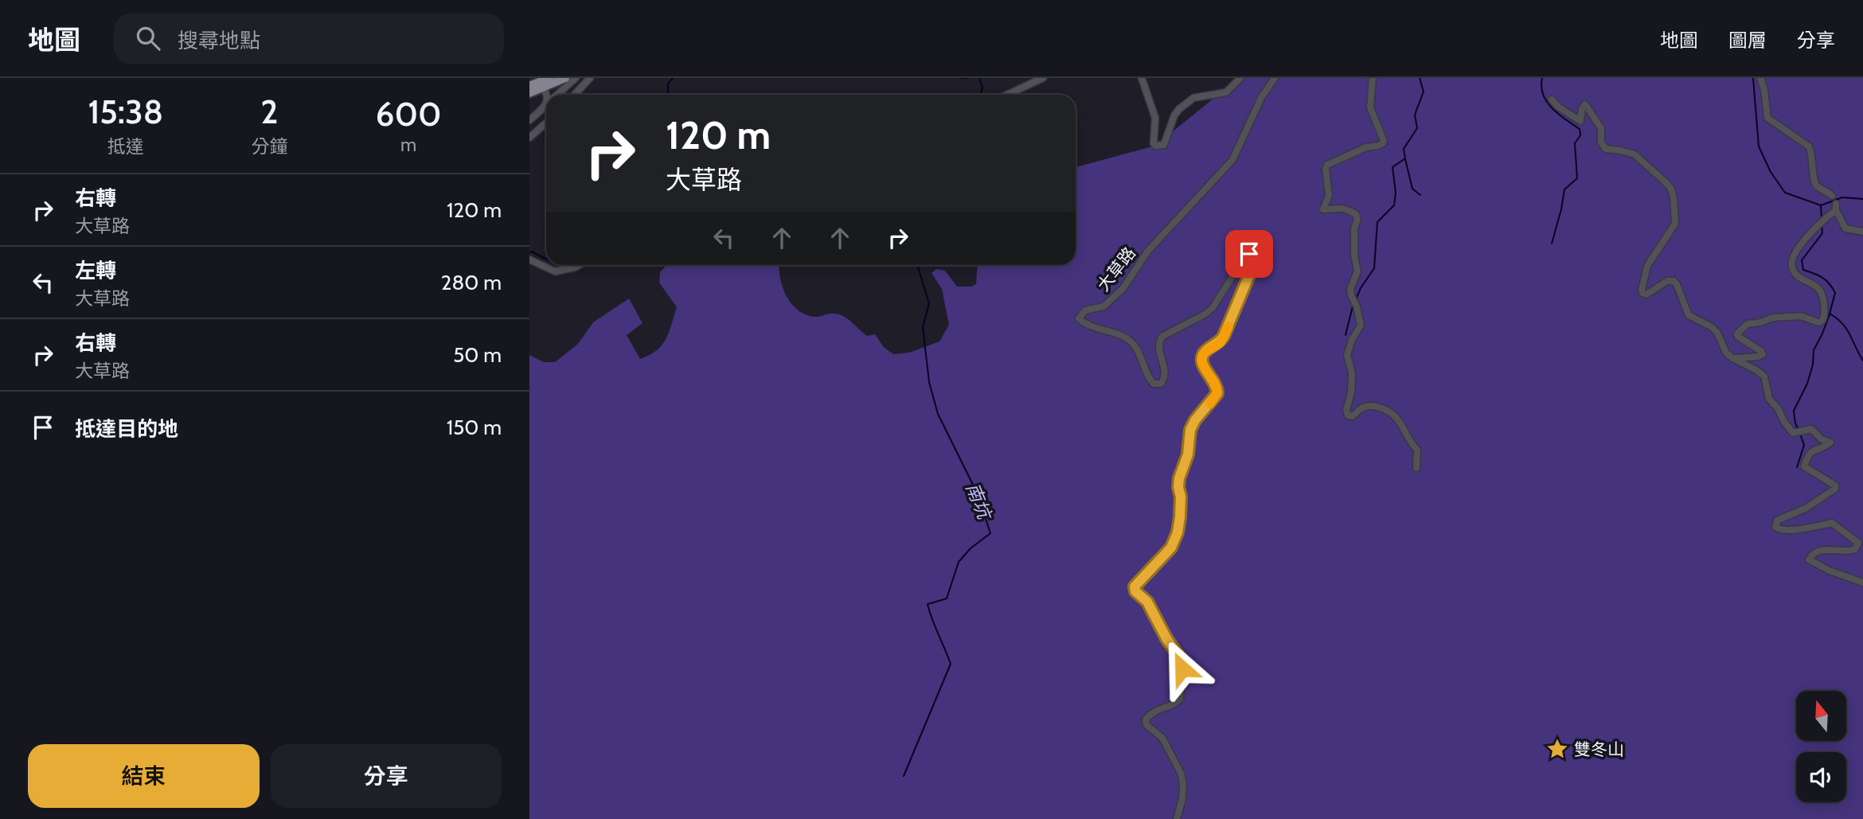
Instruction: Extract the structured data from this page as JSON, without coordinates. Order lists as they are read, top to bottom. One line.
{"streets":{"street":["大草路"]},"water":["南坑"],"places":{"place":["雙冬山"]},"north":"top","page":{"header":"地圖","search":"搜尋地點","nav":["地圖","圖層","分享"],"eta":["15:38","抵達","2","分鐘","600","m"],"turn":["120 m","大草路"],"list":[{"name":"右轉","note":"大草路","value":"120 m"},{"name":"左轉","note":"大草路","value":"280 m"},{"name":"右轉","note":"大草路","value":"50 m"},{"name":"抵達目的地","value":"150 m"}],"buttons":["結束","分享"]}}
